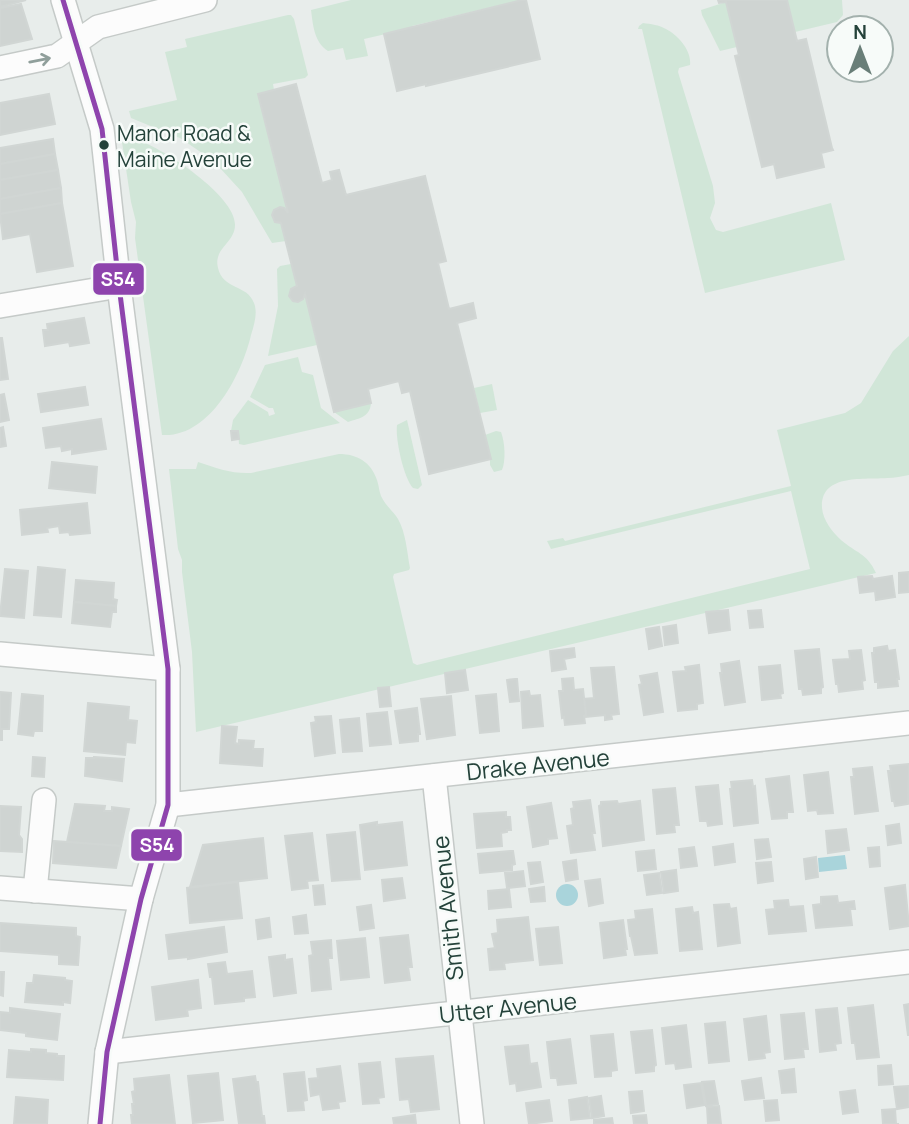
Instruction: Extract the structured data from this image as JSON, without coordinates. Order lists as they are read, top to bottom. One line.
{"streets":{"street":["Drake Avenue","Smith Avenue","Utter Avenue"]},"crossings":[["Drake Avenue","Smith Avenue"],["Smith Avenue","Utter Avenue"]],"places":["Manor Road & Maine Avenue"],"lines":["transit line S54"],"north":"top"}
